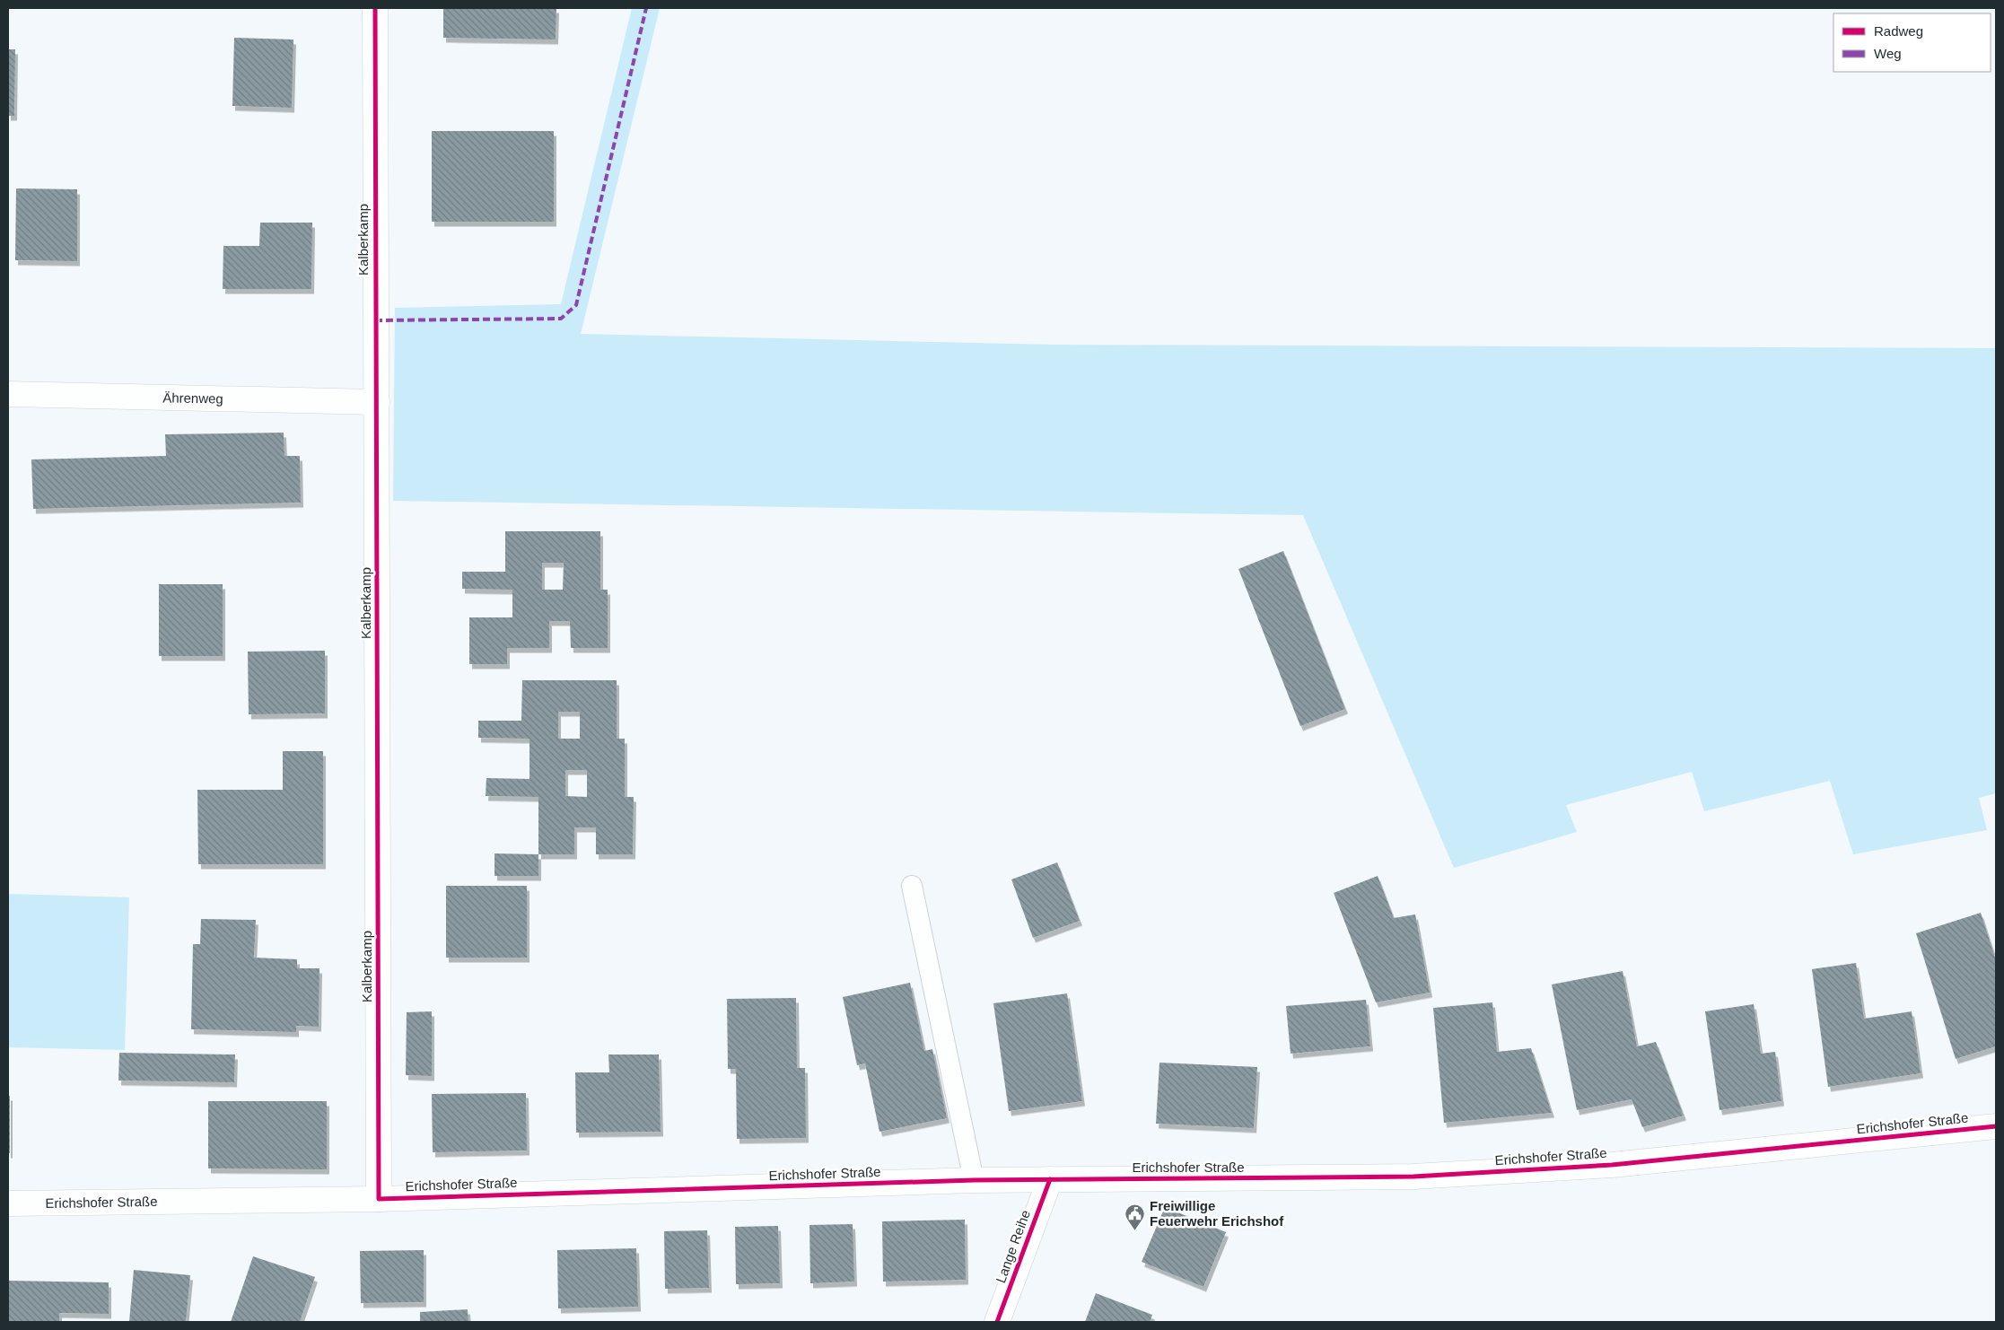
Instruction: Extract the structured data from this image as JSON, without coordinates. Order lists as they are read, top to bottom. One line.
{"streets":{"street":["Kalberkamp","Ährenweg","Erichshofer Straße","Lange Reihe"]},"crossings":[["Kalberkamp","Ährenweg"],["Kalberkamp","Erichshofer Straße"],["Erichshofer Straße","Lange Reihe"]],"places":{"public building":["Freiwillige Feuerwehr Erichshof"]},"legend":["Radweg","Weg"]}
